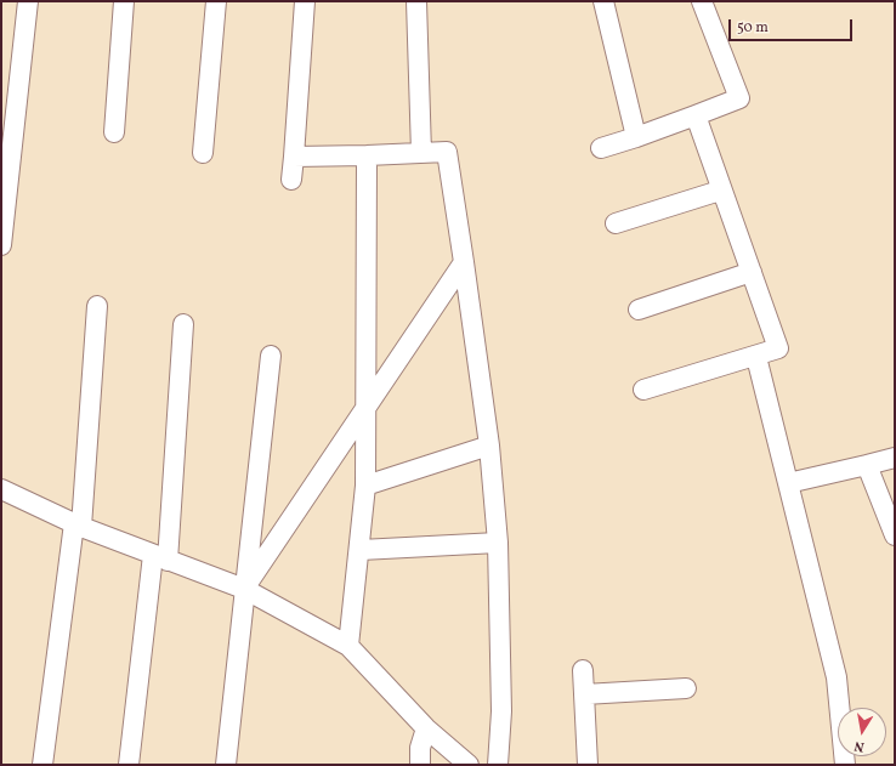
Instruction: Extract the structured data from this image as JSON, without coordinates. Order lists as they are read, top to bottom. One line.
{"scale_bar":"50 m","north":"bottom"}
